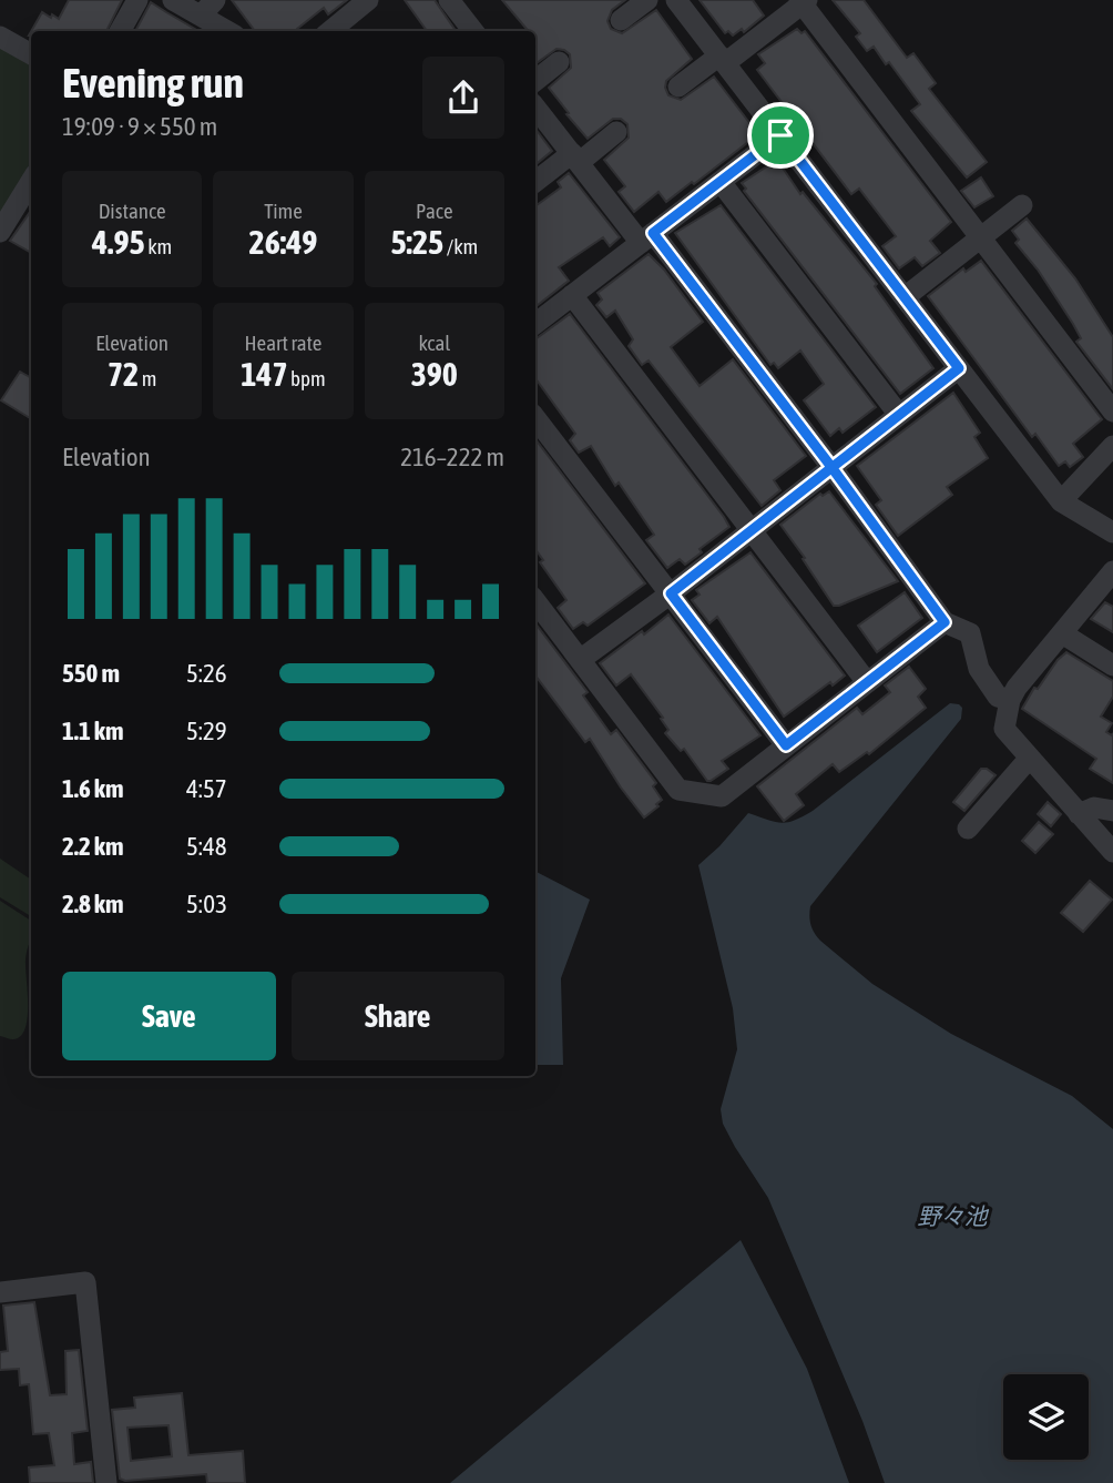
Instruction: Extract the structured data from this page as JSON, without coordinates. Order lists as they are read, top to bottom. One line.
{"water":["野々池"],"page":{"heading":["Evening run","19:09 · 9 × 550 m"],"stats":[["Distance","4.95 km"],["Time","26:49"],["Pace","5:25 /km"],["Elevation","72 m"],["Heart rate","147 bpm"],["kcal","390"]],"chart":["Elevation","216–222 m"],"list":[{"name":"550 m","note":"5:26"},{"name":"1.1 km","note":"5:29"},{"name":"1.6 km","note":"4:57"},{"name":"2.2 km","note":"5:48"},{"name":"2.8 km","note":"5:03"}],"buttons":["Save","Share"]}}
